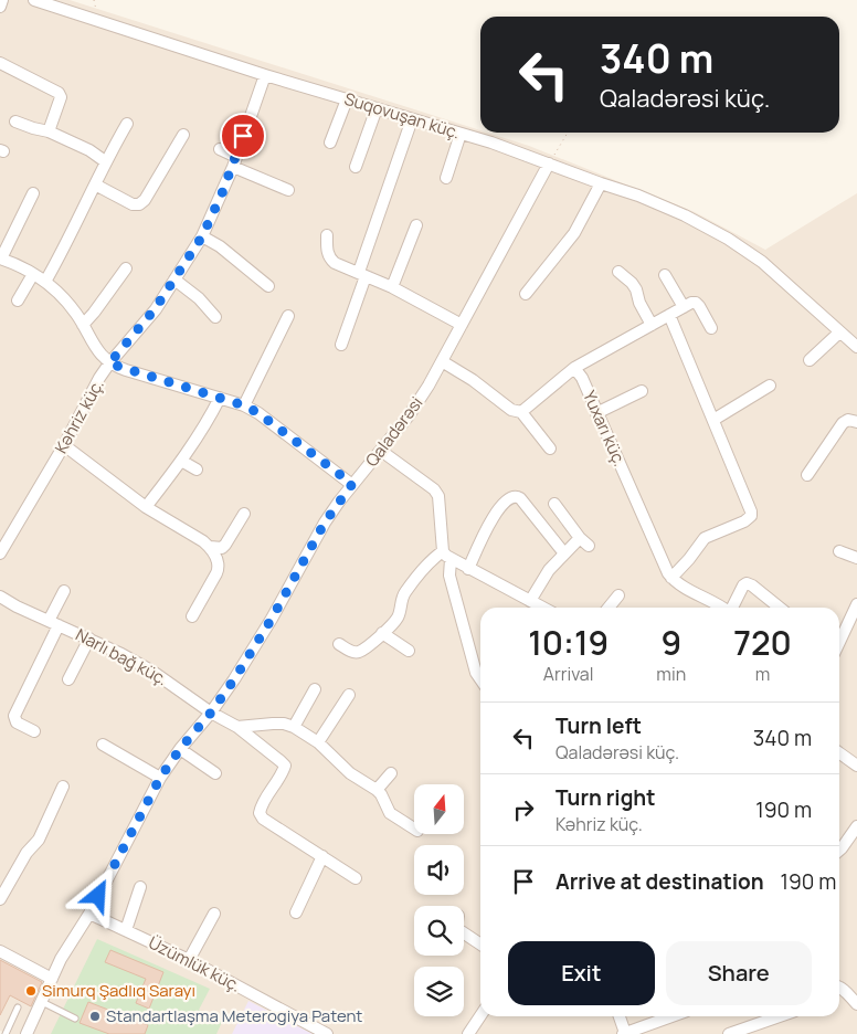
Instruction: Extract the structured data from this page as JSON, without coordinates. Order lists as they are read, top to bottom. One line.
{"streets":{"street":["Suqovuşan küç.","Kəhriz küç.","Yuxarı küç.","Qaladərəsi","Narlı bağ küç.","Üzümlük küç."]},"crossings":[["Suqovuşan küç.","Kəhriz küç."],["Suqovuşan küç.","Qaladərəsi"],["Qaladərəsi","Narlı bağ küç."],["Qaladərəsi","Üzümlük küç."]],"places":["Simurq Şadlıq Sarayı","Standartlaşma Meterogiya Patent"],"north":"top","page":{"turn":["340 m","Qaladərəsi küç."],"eta":["10:19","Arrival","9","min","720","m"],"list":[{"name":"Turn left","note":"Qaladərəsi küç.","value":"340 m"},{"name":"Turn right","note":"Kəhriz küç.","value":"190 m"},{"name":"Arrive at destination","value":"190 m"}],"buttons":["Exit","Share"]}}
